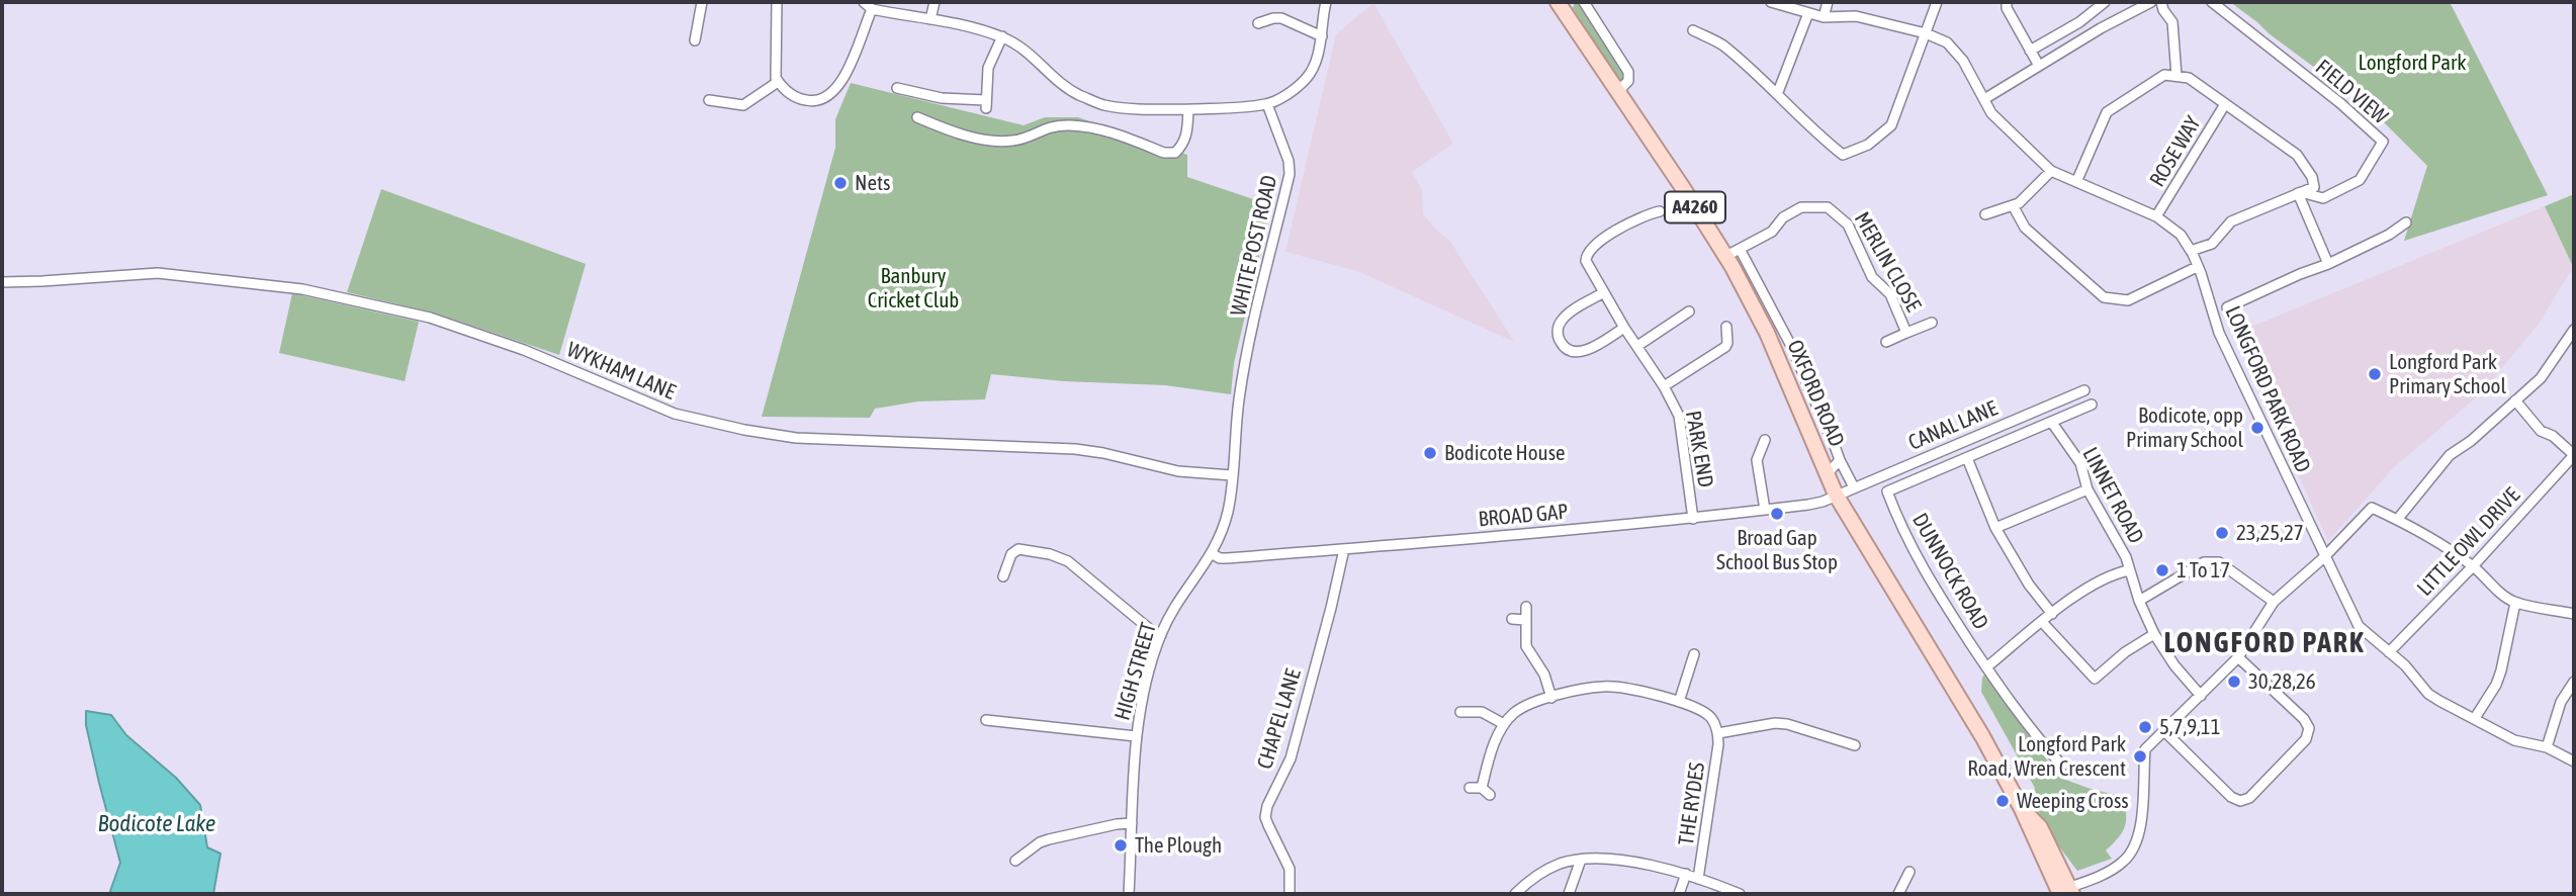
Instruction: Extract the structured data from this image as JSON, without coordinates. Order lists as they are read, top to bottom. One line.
{"streets":{"main road":["A4260","OXFORD ROAD"],"street":["FIELD VIEW","ROSE WAY","WHITE POST ROAD","MERLIN CLOSE","WYKHAM LANE","LONGFORD PARK ROAD","CANAL LANE","PARK END","LINNET ROAD","BROAD GAP","LITTLE OWL DRIVE","DUNNOCK ROAD","HIGH STREET","CHAPEL LANE","THE RYDES"]},"crossings":[["ROSE WAY","LONGFORD PARK ROAD"],["WHITE POST ROAD","WYKHAM LANE"],["WHITE POST ROAD","HIGH STREET"],["MERLIN CLOSE","OXFORD ROAD"],["WYKHAM LANE","HIGH STREET"],["LONGFORD PARK ROAD","LITTLE OWL DRIVE"],["OXFORD ROAD","CANAL LANE"],["OXFORD ROAD","BROAD GAP"],["CANAL LANE","BROAD GAP"],["PARK END","BROAD GAP"],["LINNET ROAD","DUNNOCK ROAD"],["BROAD GAP","HIGH STREET"],["BROAD GAP","CHAPEL LANE"]],"districts":["LONGFORD PARK"],"water":["Bodicote Lake"],"parks":["Longford Park","Banbury Cricket Club"],"places":["Nets","Longford Park Primary School","Bodicote, opp Primary School","Bodicote House","Broad Gap School Bus Stop","23,25,27","1 To 17","30,28,26","5,7,9,11","Longford Park Road, Wren Crescent","Weeping Cross","The Plough"]}
